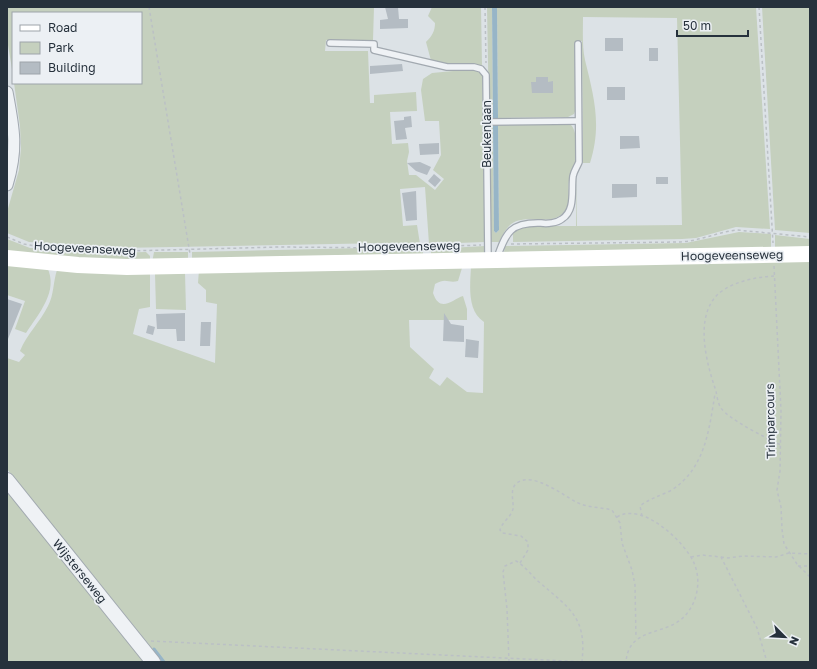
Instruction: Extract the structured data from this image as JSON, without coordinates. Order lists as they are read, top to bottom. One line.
{"streets":{"main road":["Hoogeveenseweg"],"street":["Wijsterseweg"],"lane":["Beukenlaan"],"path":["Trimparcours"]},"crossings":[["Beukenlaan","Hoogeveenseweg"],["Hoogeveenseweg","Trimparcours"]],"legend":["Road","Park","Building"],"scale_bar":"50 m","north":"bottom right"}
